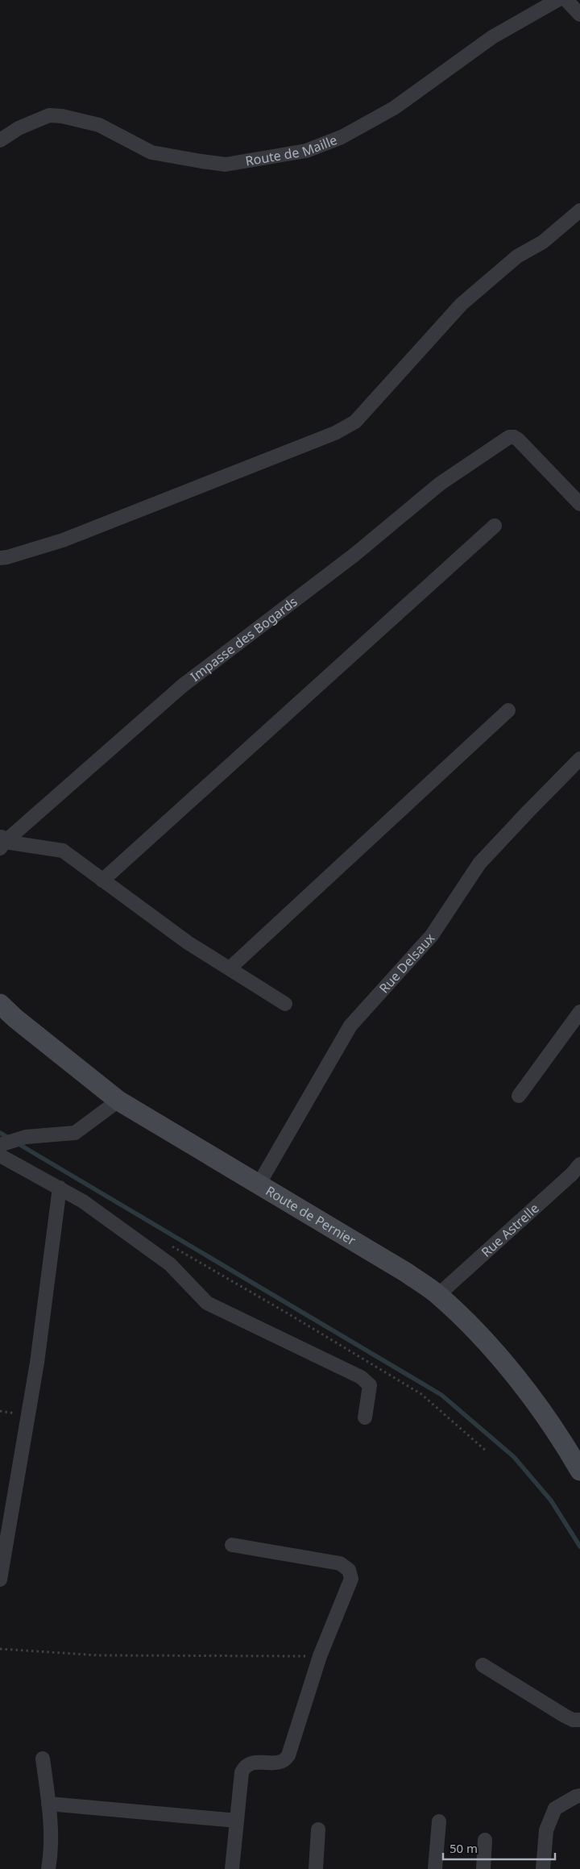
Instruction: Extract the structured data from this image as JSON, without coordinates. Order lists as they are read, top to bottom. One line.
{"streets":{"street":["Route de Maille","Impasse des Bogards","Rue Delsaux","Route de Pernier","Rue Astrelle"]},"crossings":[["Rue Delsaux","Route de Pernier"],["Route de Pernier","Rue Astrelle"]],"scale_bar":"50 m"}
